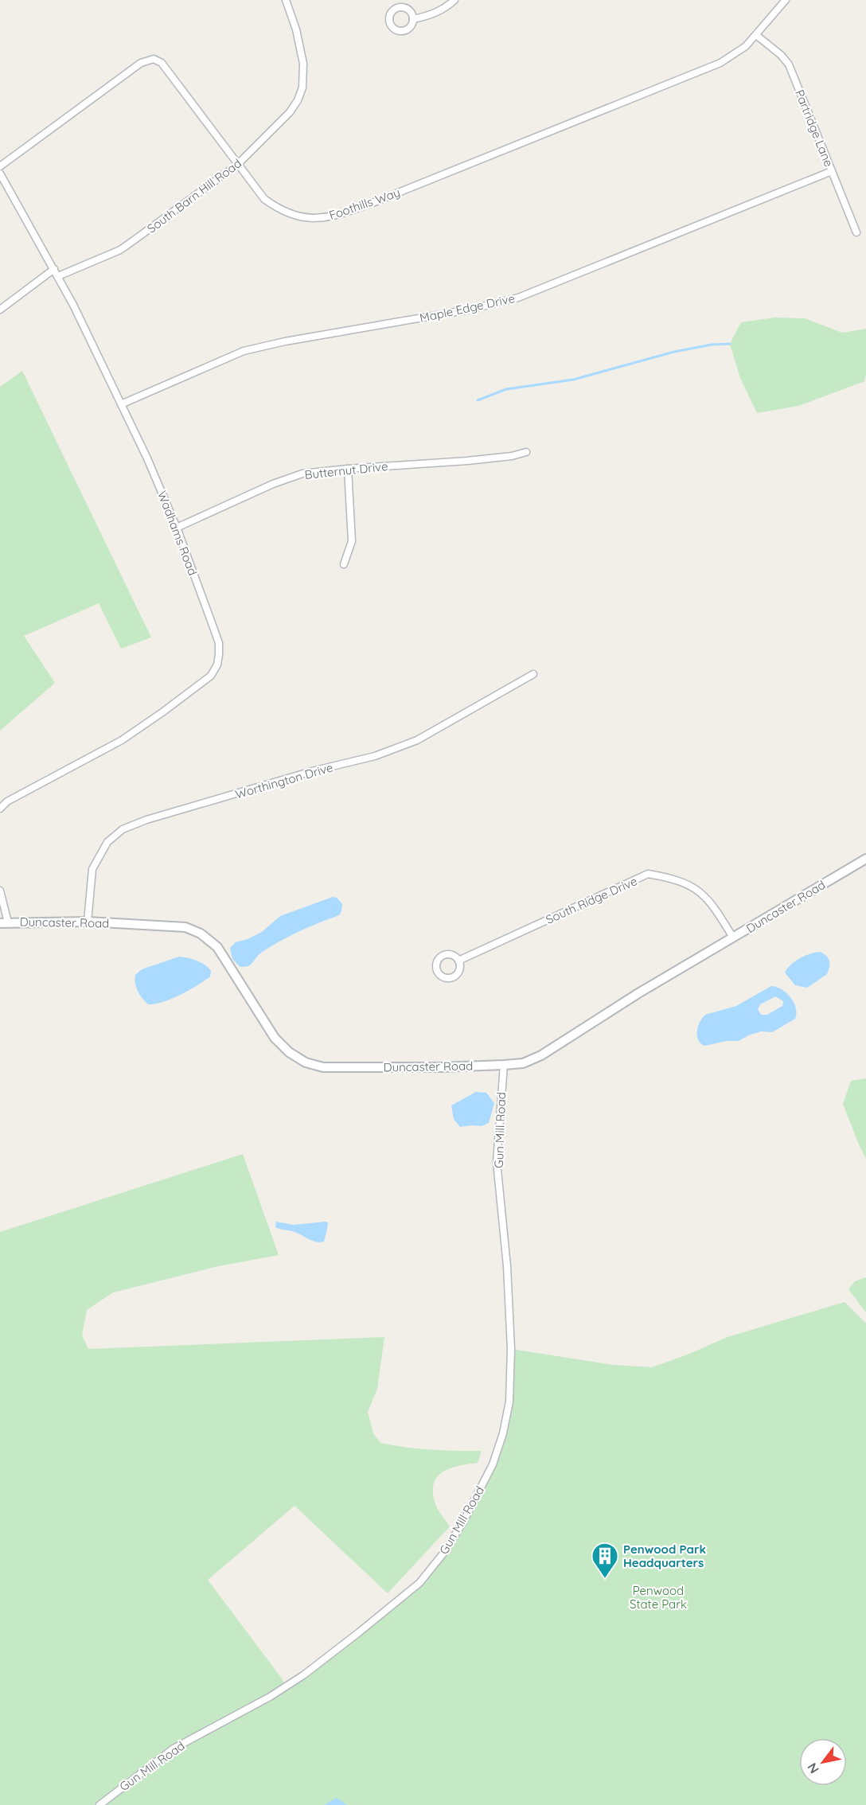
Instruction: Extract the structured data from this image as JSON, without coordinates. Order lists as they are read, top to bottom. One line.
{"streets":{"street":["Partridge Lane","South Barn Hill Road","Foothills Way","Maple Edge Drive","Butternut Drive","Wadhams Road","Worthington Drive","South Ridge Drive","Duncaster Road","Gun Mill Road"]},"crossings":[["Partridge Lane","Foothills Way"],["Partridge Lane","Maple Edge Drive"],["South Barn Hill Road","Foothills Way"],["South Barn Hill Road","Wadhams Road"],["Maple Edge Drive","Wadhams Road"],["Butternut Drive","Wadhams Road"],["Worthington Drive","Duncaster Road"],["South Ridge Drive","Duncaster Road"],["Duncaster Road","Gun Mill Road"]],"parks":["Penwood State Park"],"places":{"building":["Penwood Park Headquarters"]},"north":"bottom left"}
